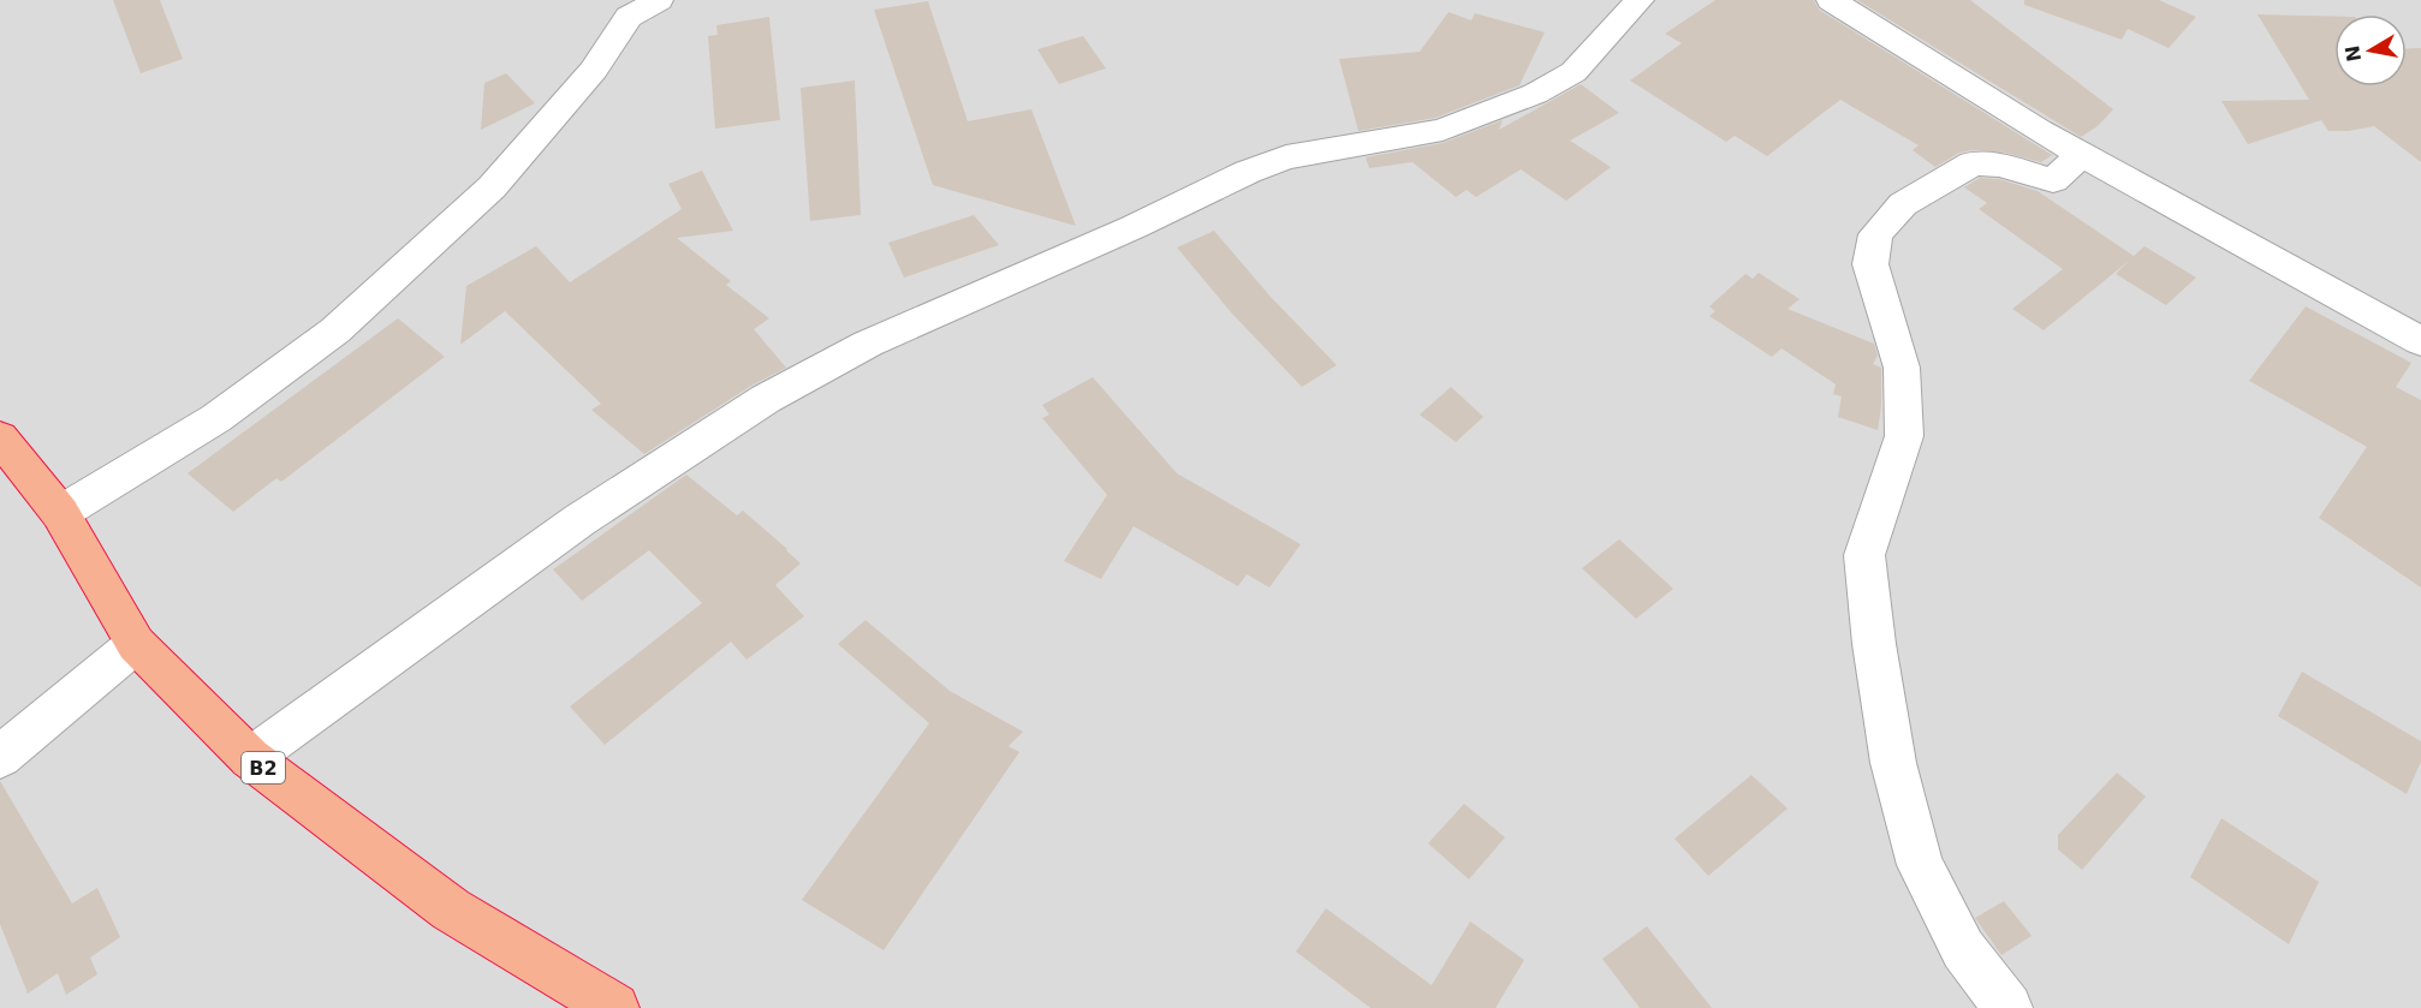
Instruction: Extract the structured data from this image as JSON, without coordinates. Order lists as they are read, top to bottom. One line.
{"streets":{"highway":["B2"]},"north":"left"}
